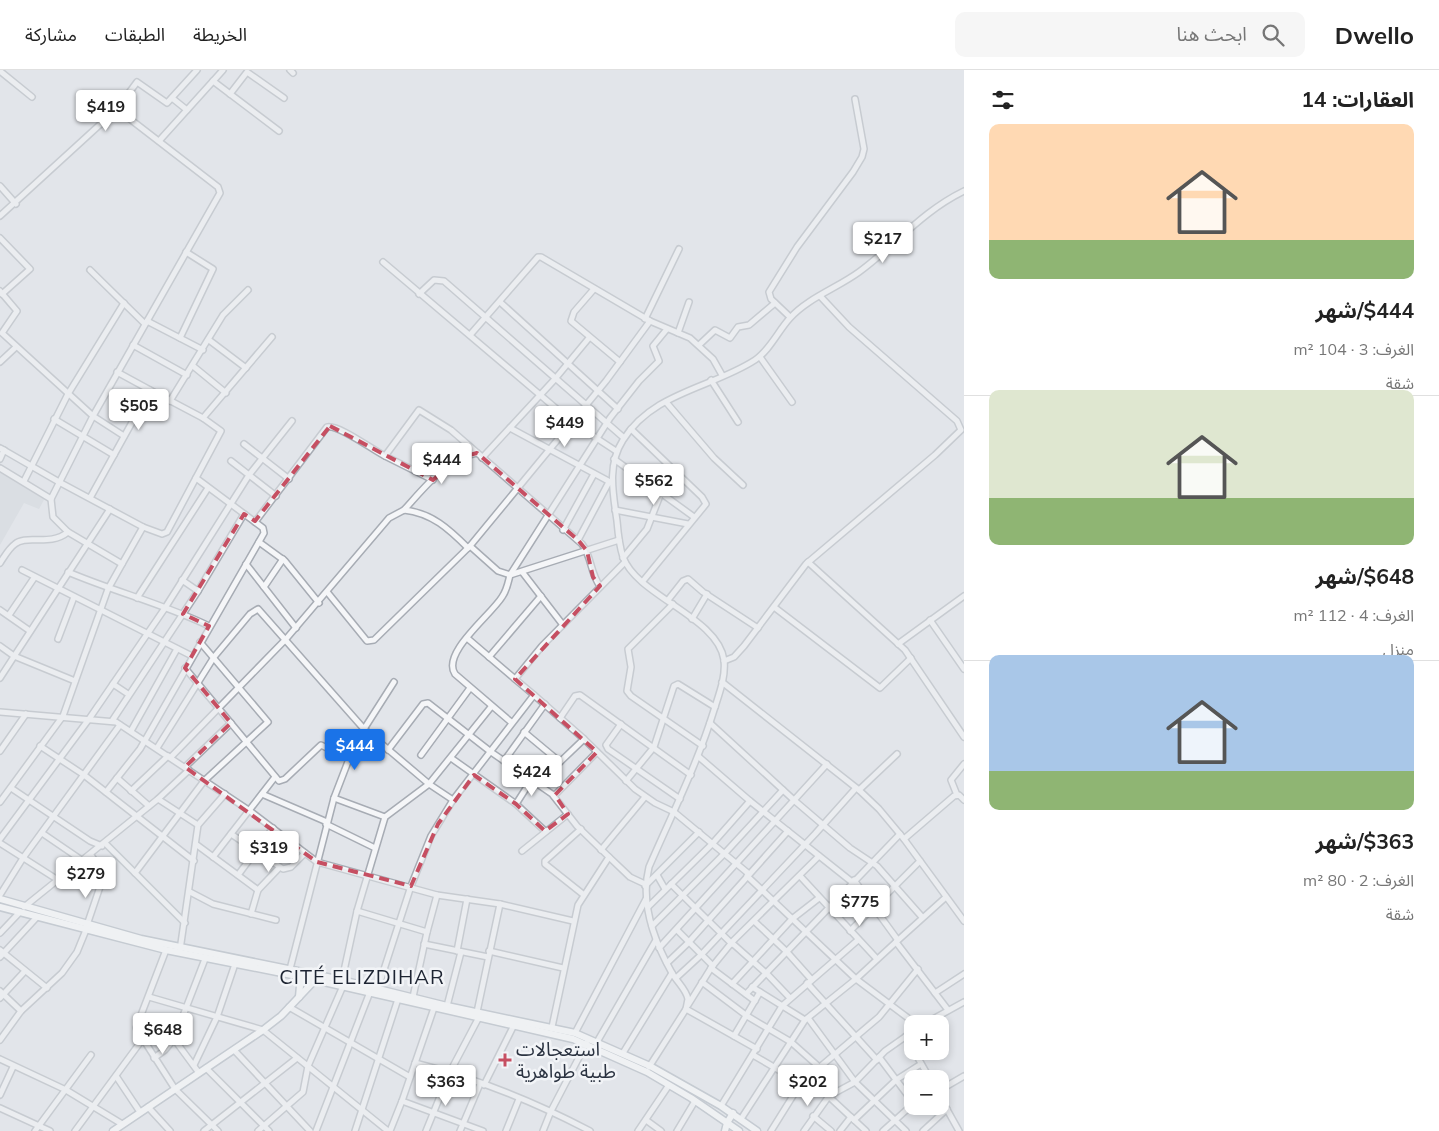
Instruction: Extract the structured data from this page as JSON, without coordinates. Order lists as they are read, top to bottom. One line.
{"districts":["CITÉ ELIZDIHAR"],"places":{"health":["استعجالات طبية طواهرية"]},"page":{"header":"Dwello","search":"ابحث هنا","nav":["الخريطة","الطبقات","مشاركة"],"heading":"العقارات: 14","price":["$419","$217","$505","$449","$444","$562","$444","$424","$319","$279","$775","$648","$363","$202"],"list":[{"name":"$444/شهر","note":"الغرف: 3 · 104 m² · شقة"},{"name":"$648/شهر","note":"الغرف: 4 · 112 m² · منزل"},{"name":"$363/شهر","note":"الغرف: 2 · 80 m² · شقة"}],"map_buttons":["+","−"]}}
